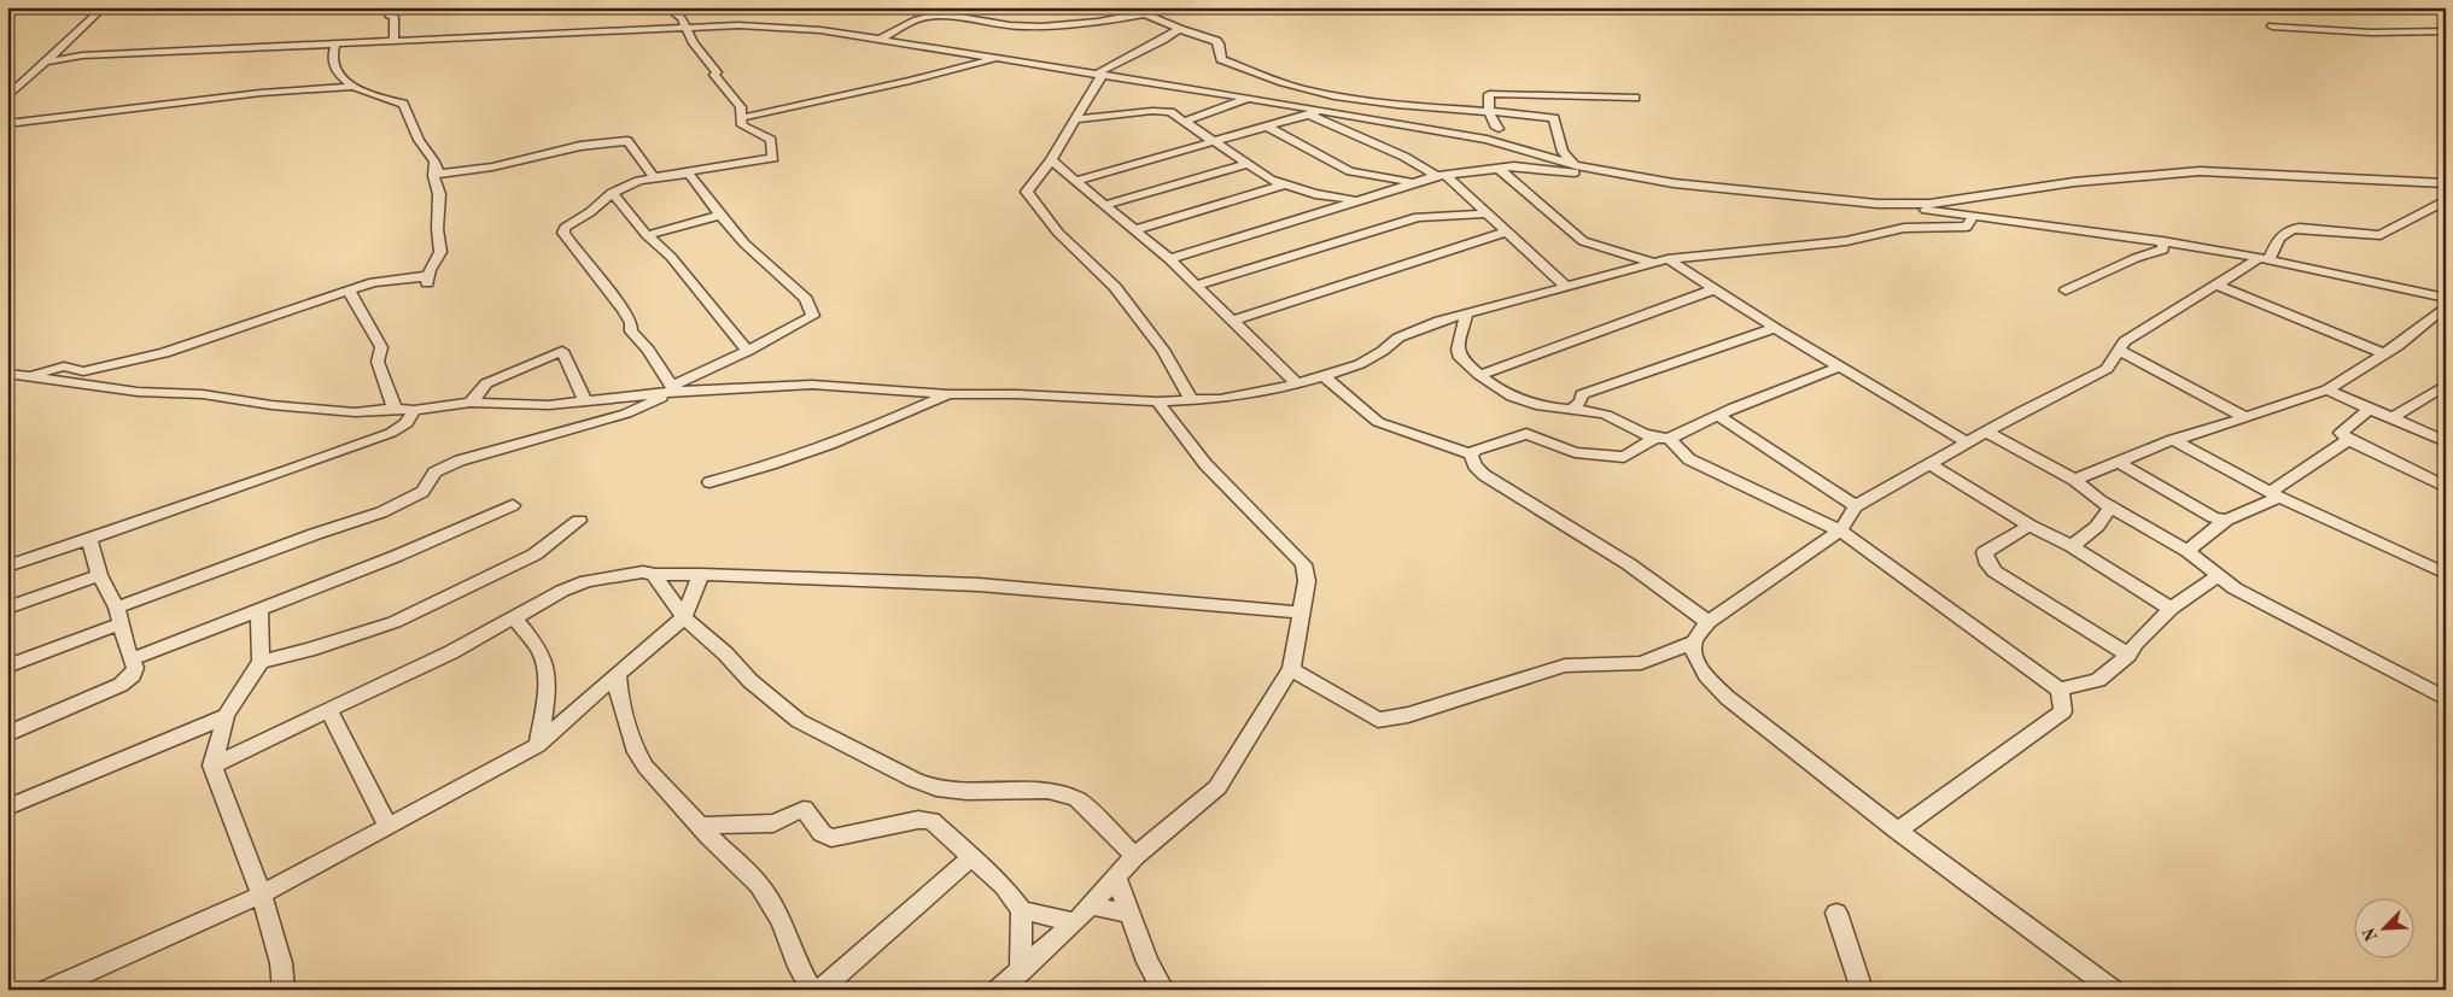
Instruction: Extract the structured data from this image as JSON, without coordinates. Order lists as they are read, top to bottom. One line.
{"north":"bottom left"}
